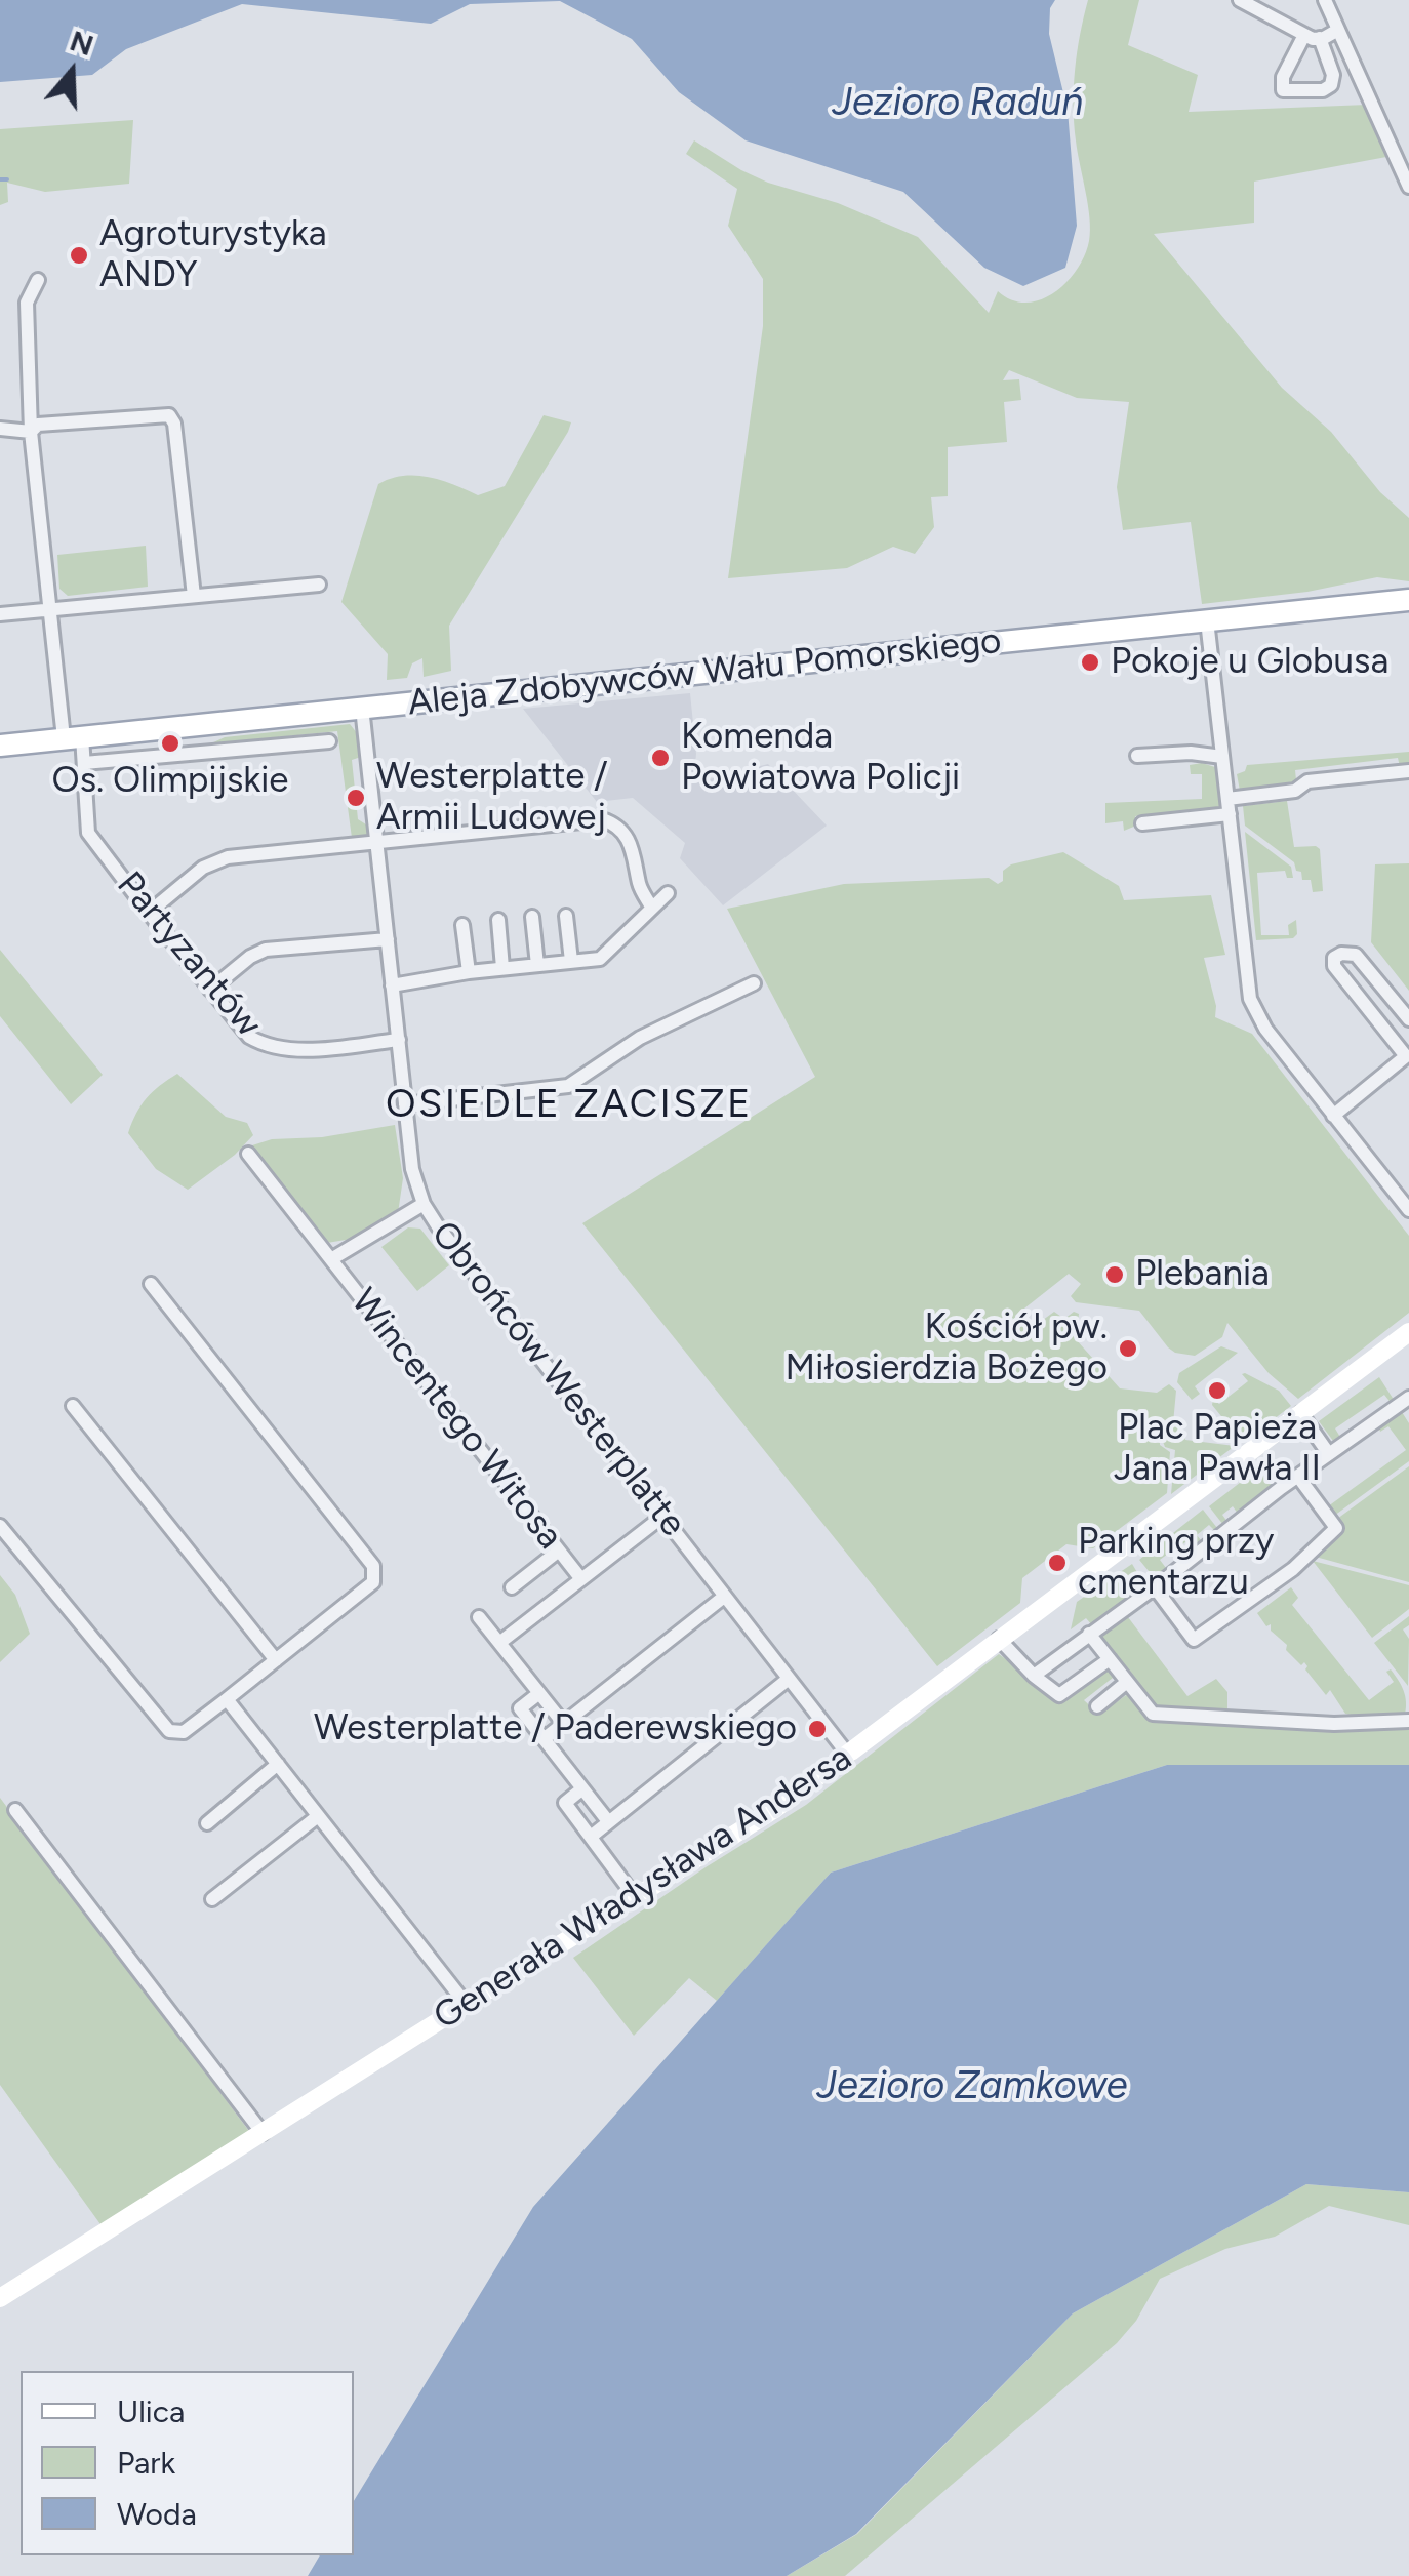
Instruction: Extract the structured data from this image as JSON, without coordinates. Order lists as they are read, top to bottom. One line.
{"streets":{"main road":["Aleja Zdobywców Wału Pomorskiego","Generała Władysława Andersa"],"street":["Partyzantów","Obrońców Westerplatte","Wincentego Witosa"]},"crossings":[["Aleja Zdobywców Wału Pomorskiego","Partyzantów"],["Aleja Zdobywców Wału Pomorskiego","Obrońców Westerplatte"],["Partyzantów","Obrońców Westerplatte"],["Obrońców Westerplatte","Wincentego Witosa"],["Obrońców Westerplatte","Generała Władysława Andersa"]],"districts":["OSIEDLE ZACISZE"],"water":["Jezioro Raduń","Jezioro Zamkowe"],"places":["Agroturystyka ANDY","Pokoje u Globusa","Os. Olimpijskie","Komenda Powiatowa Policji","Westerplatte / Armii Ludowej","Plebania","Kościół pw. Miłosierdzia Bożego","Plac Papieża Jana Pawła II","Parking przy cmentarzu","Westerplatte / Paderewskiego"],"legend":["Ulica","Park","Woda"],"north":"top"}
